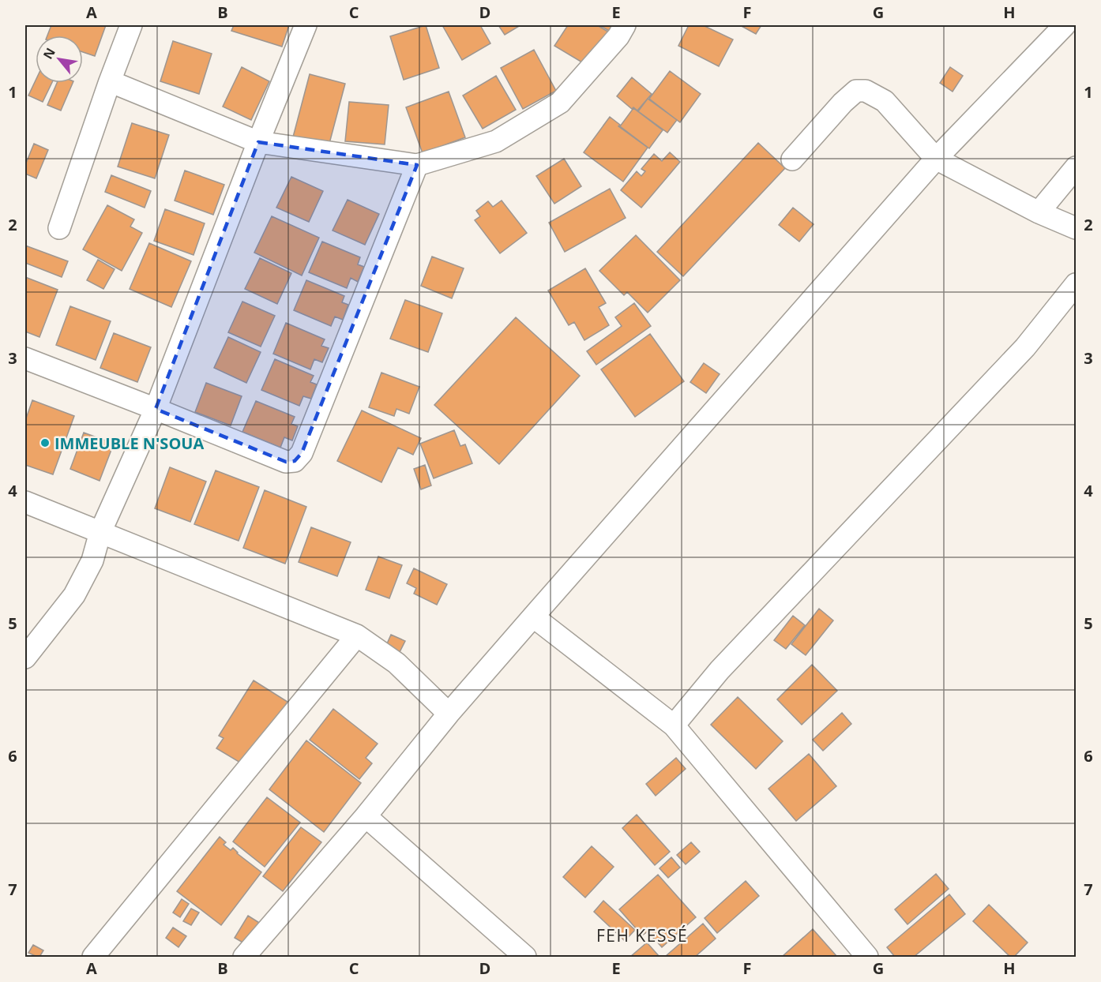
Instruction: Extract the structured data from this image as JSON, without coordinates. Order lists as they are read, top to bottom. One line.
{"districts":["FEH KESSÉ"],"places":["IMMEUBLE N'SOUA"],"north":"top left","grid":{"columns":["A","B","C","D","E","F","G","H"],"rows":["1","2","3","4","5","6","7"]}}
